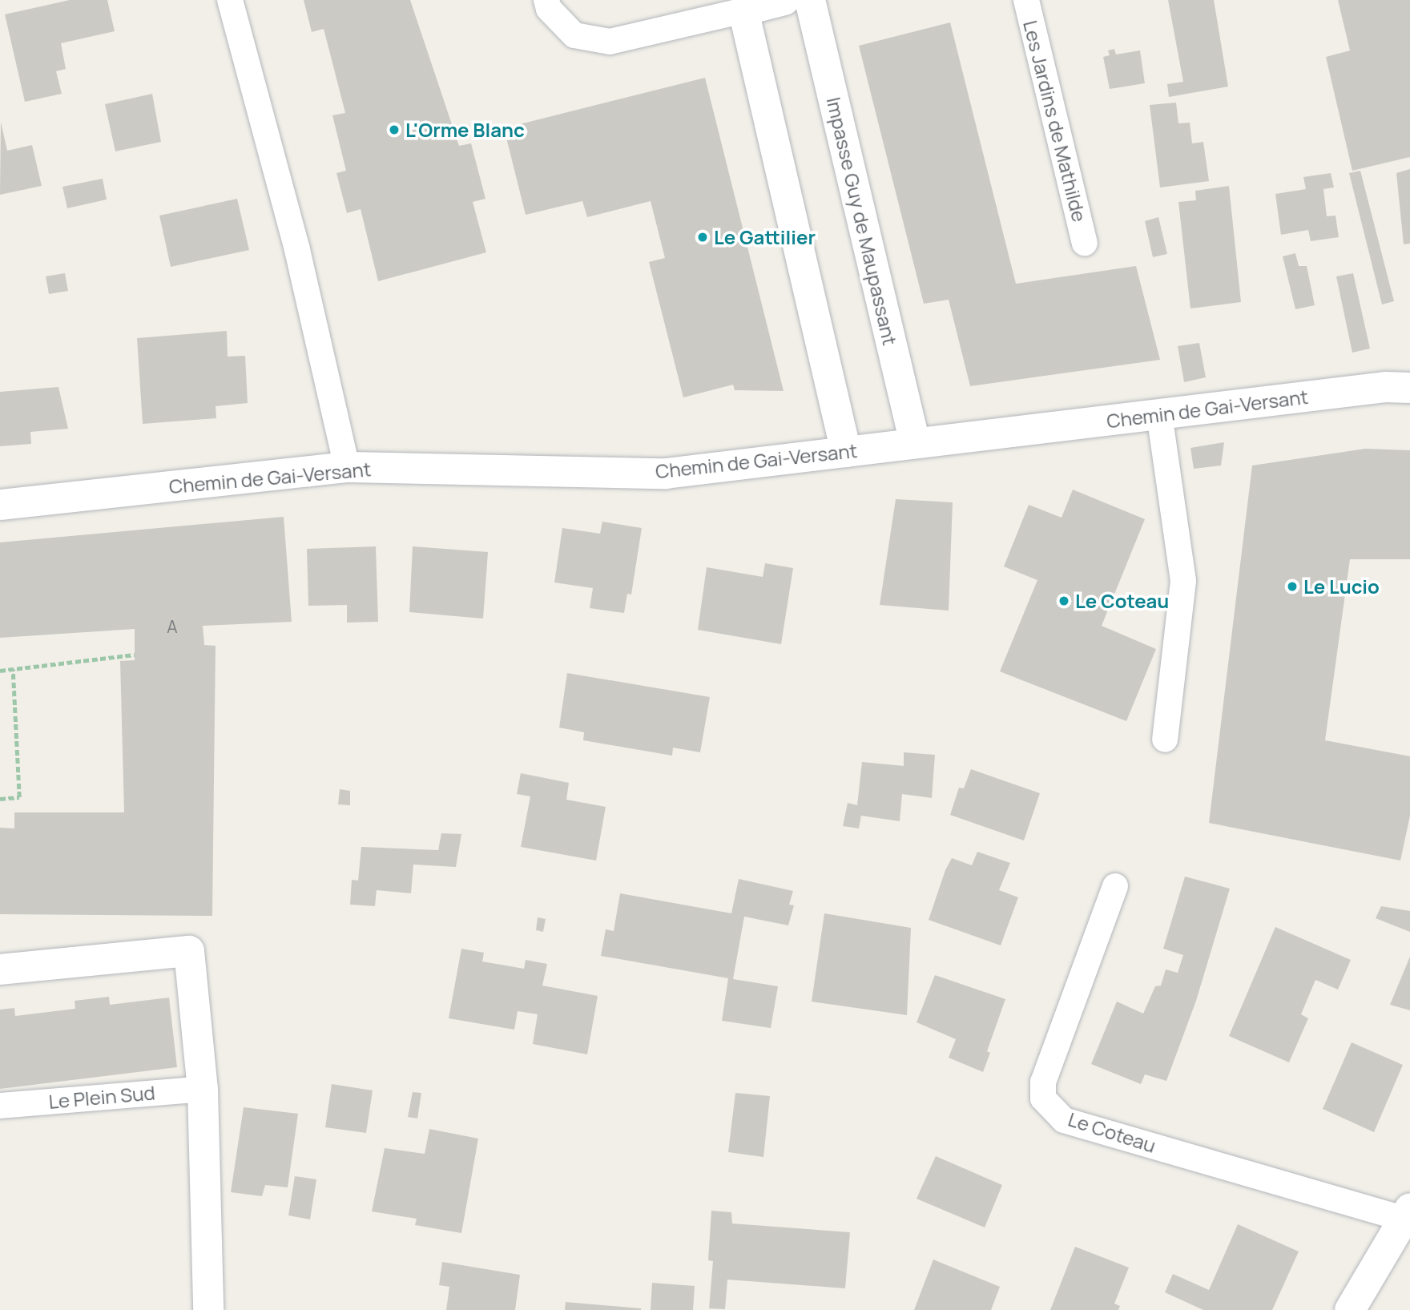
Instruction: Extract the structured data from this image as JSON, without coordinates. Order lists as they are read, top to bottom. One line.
{"streets":{"street":["Impasse Guy de Maupassant","Chemin de Gai-Versant"],"lane":["Les Jardins de Mathilde","Le Plein Sud","Le Coteau"]},"crossings":[["Impasse Guy de Maupassant","Chemin de Gai-Versant"]],"places":["L'Orme Blanc","Le Gattilier","Le Lucio","Le Coteau"],"house_numbers":["A"]}
